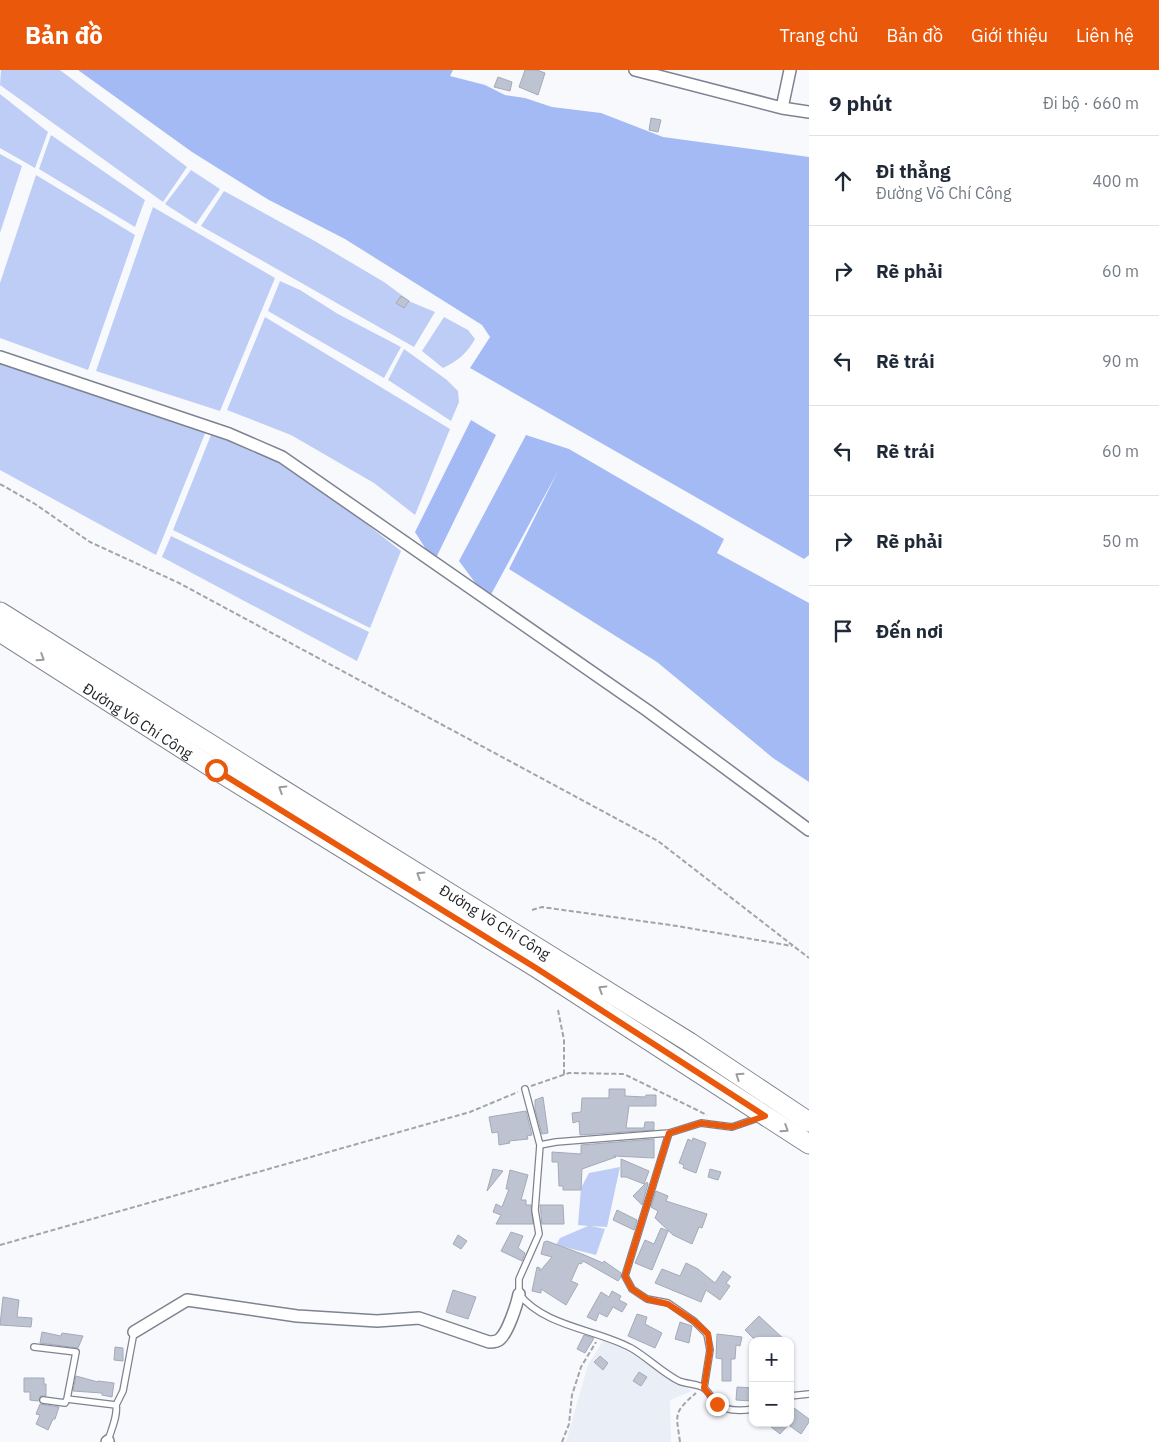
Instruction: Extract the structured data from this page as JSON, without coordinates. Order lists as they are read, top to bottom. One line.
{"streets":{"main road":["Đường Võ Chí Công"]},"page":{"header":"Bản đồ","nav":["Trang chủ","Bản đồ","Giới thiệu","Liên hệ"],"heading":["9 phút","Đi bộ · 660 m"],"list":[["Đi thẳng","Đường Võ Chí Công","400 m"],["Rẽ phải","60 m"],["Rẽ trái","90 m"],["Rẽ trái","60 m"],["Rẽ phải","50 m"],"Đến nơi"],"map_buttons":["+","−"]}}
